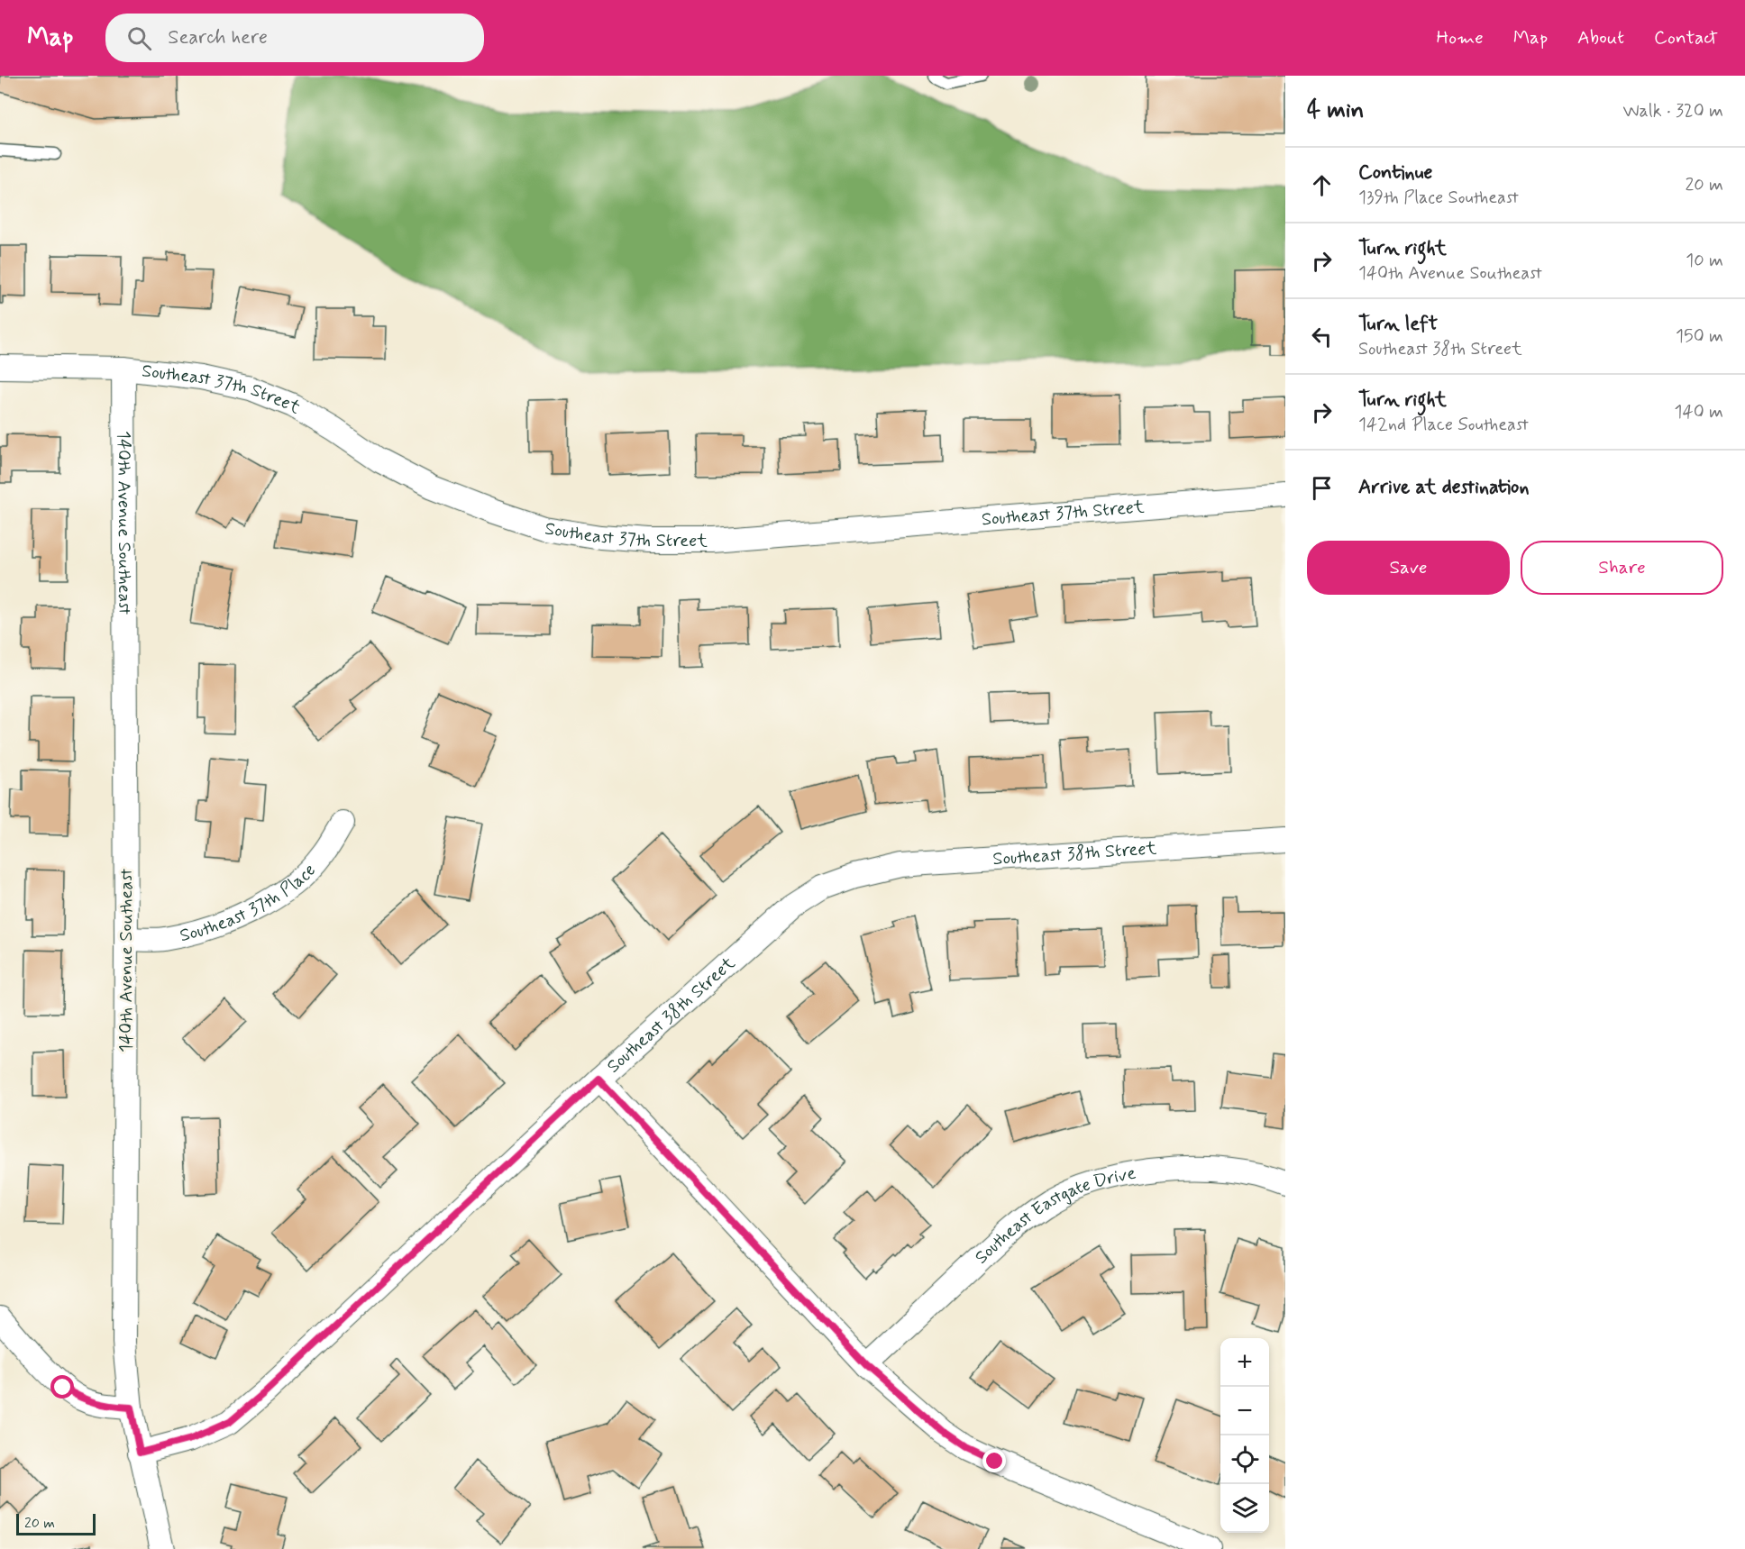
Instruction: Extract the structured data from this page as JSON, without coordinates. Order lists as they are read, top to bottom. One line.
{"streets":{"street":["Southeast 37th Street","140th Avenue Southeast","Southeast 38th Street","Southeast 37th Place","Southeast Eastgate Drive"]},"crossings":[["Southeast 37th Street","140th Avenue Southeast"],["140th Avenue Southeast","Southeast 38th Street"],["140th Avenue Southeast","Southeast 37th Place"]],"scale_bar":"20 m","page":{"header":"Map","search":"Search here","nav":["Home","Map","About","Contact"],"heading":["4 min","Walk · 320 m"],"list":[["Continue","139th Place Southeast","20 m"],["Turn right","140th Avenue Southeast","10 m"],["Turn left","Southeast 38th Street","150 m"],["Turn right","142nd Place Southeast","140 m"],"Arrive at destination"],"buttons":["Save","Share"],"map_buttons":["+","−"],"scale":"20 m"}}
